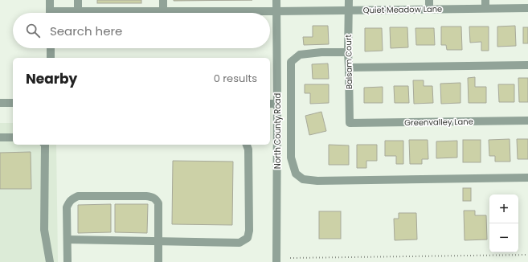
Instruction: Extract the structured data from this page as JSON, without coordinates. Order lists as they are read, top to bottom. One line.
{"streets":{"street":["Quiet Meadow Lane","Balsam Court","Greenvalley Lane","North County Road"]},"crossings":[["Quiet Meadow Lane","Balsam Court"],["Quiet Meadow Lane","North County Road"],["Balsam Court","Greenvalley Lane"]],"page":{"search":"Search here","heading":["Nearby","0 results"],"map_buttons":["+","−"]}}
